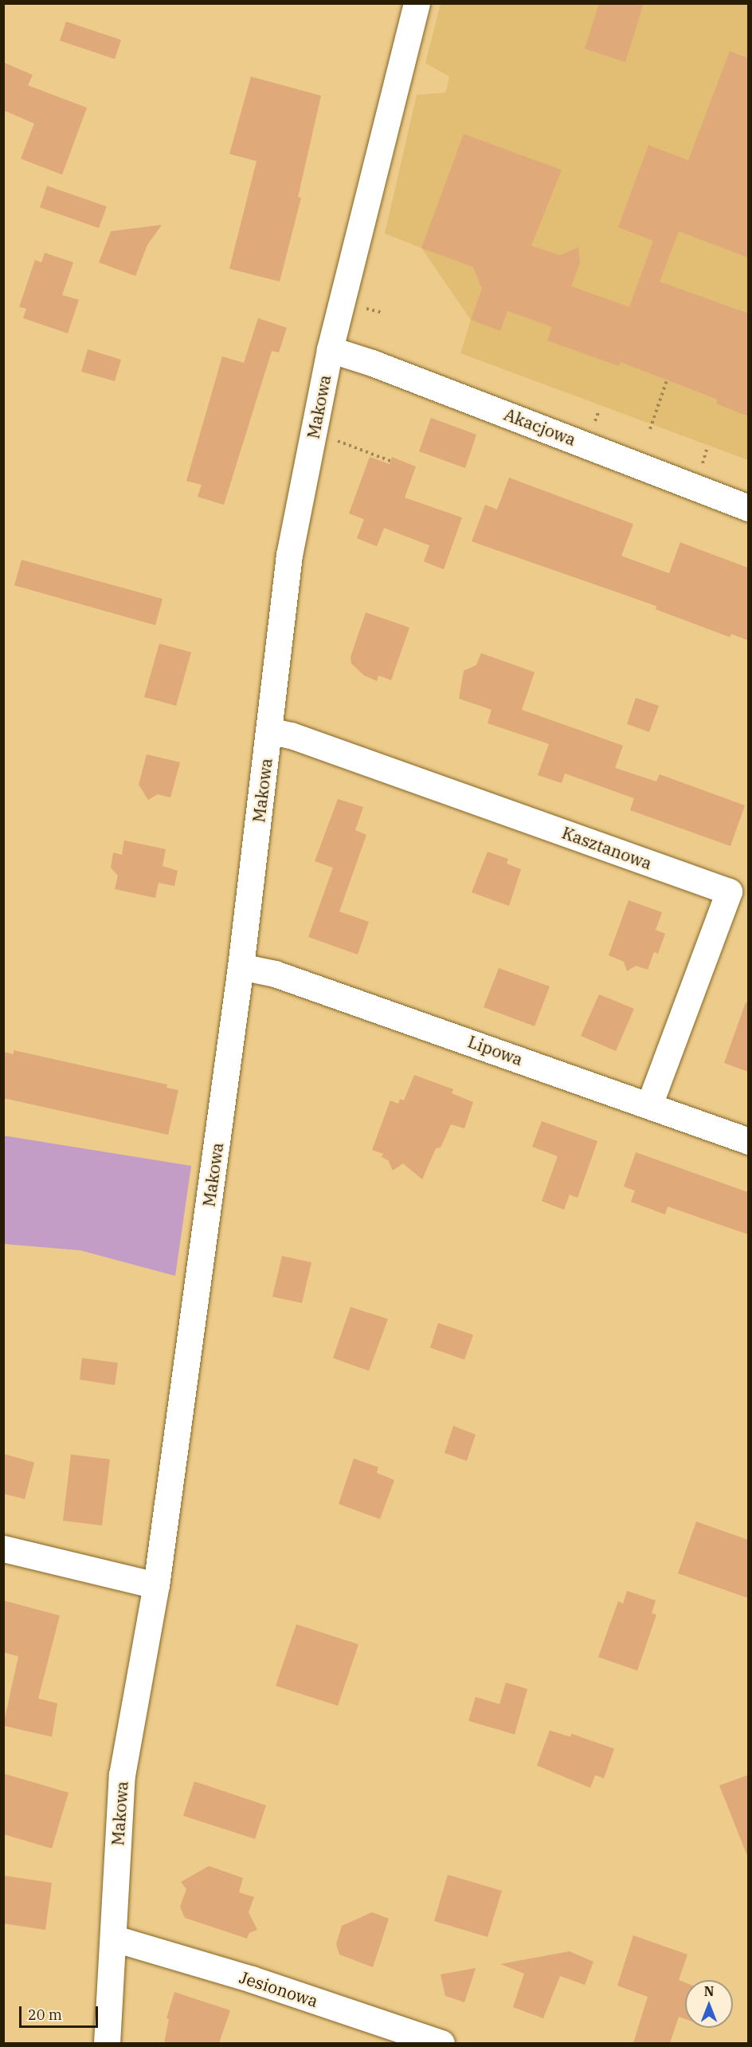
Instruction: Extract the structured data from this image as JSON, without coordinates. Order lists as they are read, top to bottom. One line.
{"streets":{"street":["Makowa","Akacjowa","Kasztanowa","Lipowa","Jesionowa"]},"crossings":[["Makowa","Akacjowa"],["Makowa","Kasztanowa"],["Makowa","Lipowa"],["Makowa","Jesionowa"],["Kasztanowa","Lipowa"]],"scale_bar":"20 m","north":"top"}
